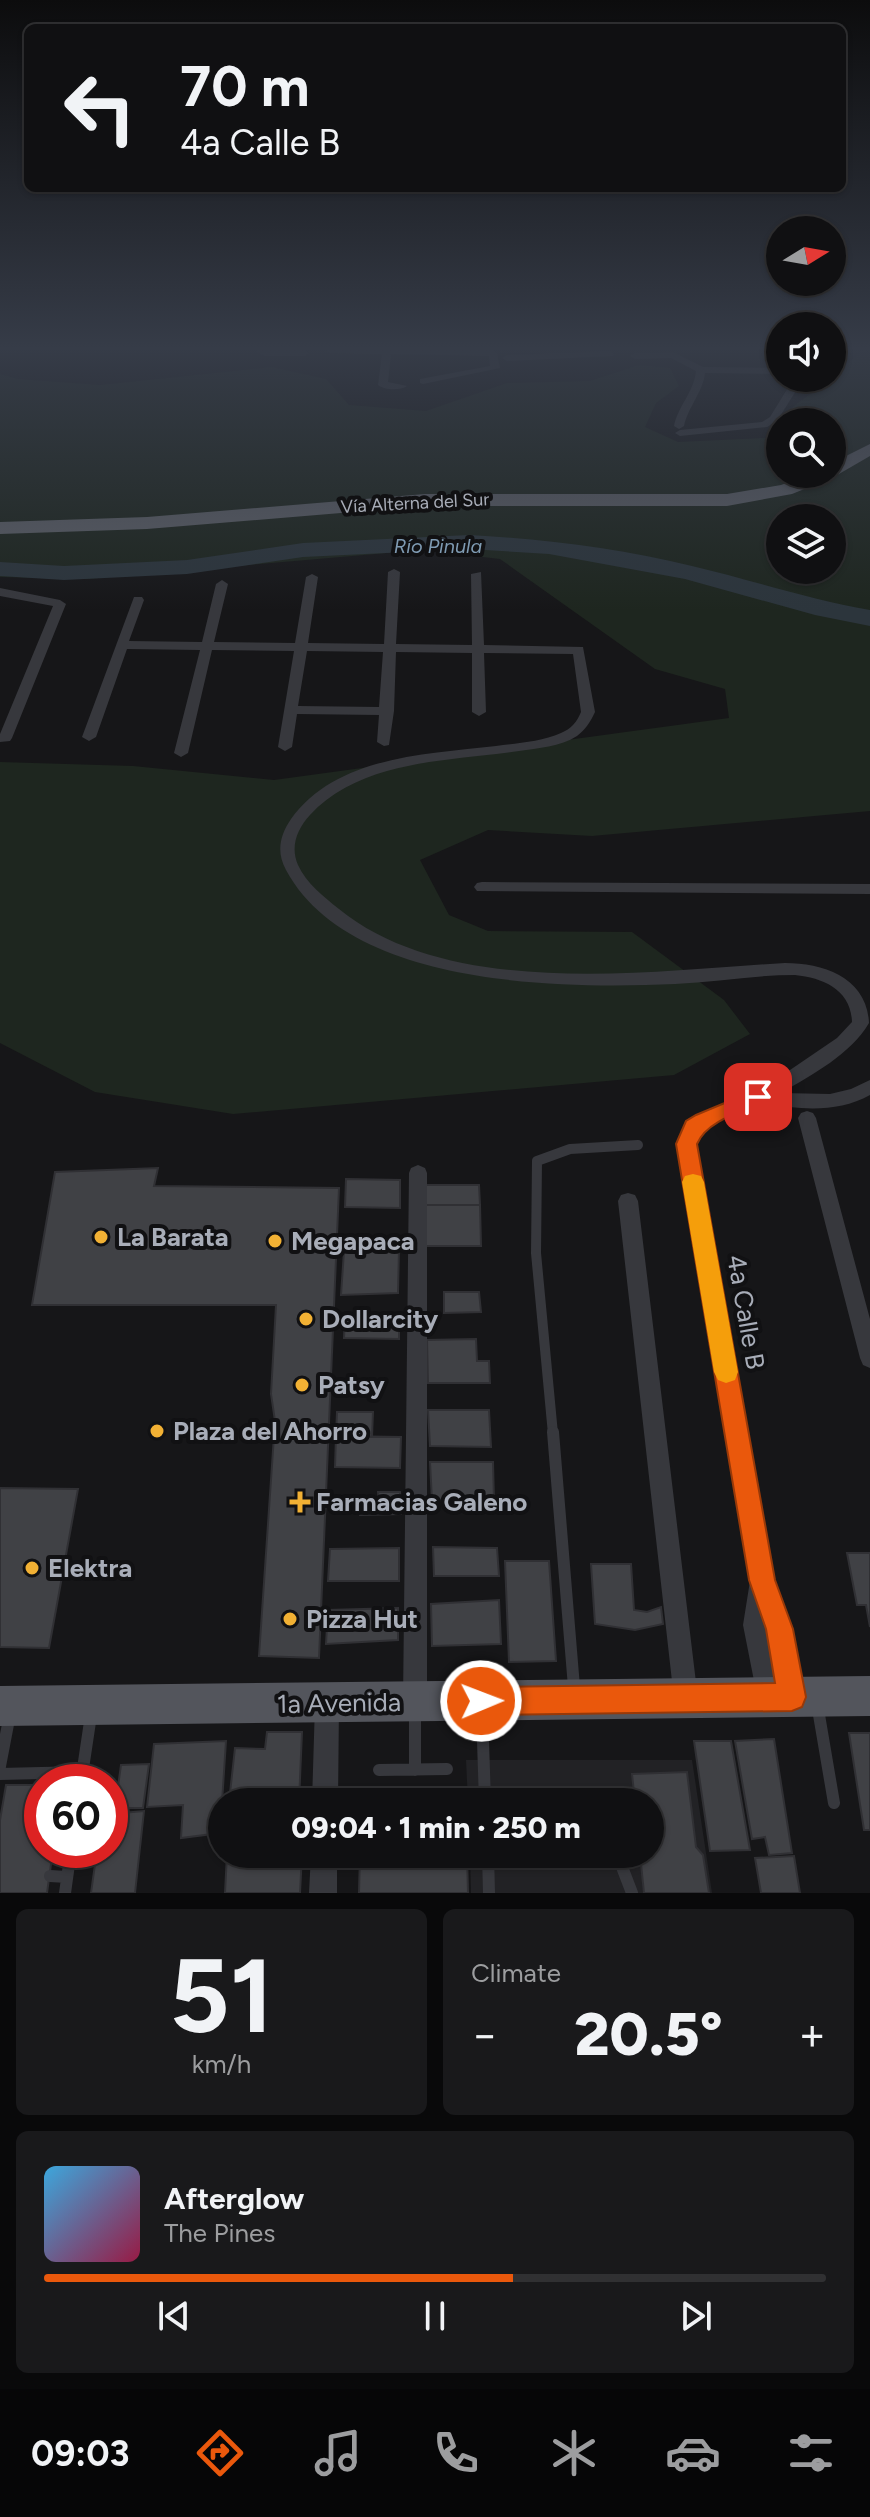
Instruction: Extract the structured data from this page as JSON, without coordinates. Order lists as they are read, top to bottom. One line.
{"streets":{"highway":["Vía Alterna del Sur"],"main road":["1a Avenida"],"street":["4a Calle B"]},"crossings":[["4a Calle B","1a Avenida"]],"water":["Río Pinula"],"places":{"other":["La Barata","Megapaca","Dollarcity","Patsy","Plaza del Ahorro","Elektra","Pizza Hut"],"health":["Farmacias Galeno"]},"north":"right","page":{"turn":["70 m","4a Calle B"],"limit":"60","trip":"09:04 · 1 min · 250 m","tile":[["51","km/h"],"Climate"],"heat":["−","20.5°","+"],"song":["Afterglow","The Pines"],"tabs":"09:03"}}
